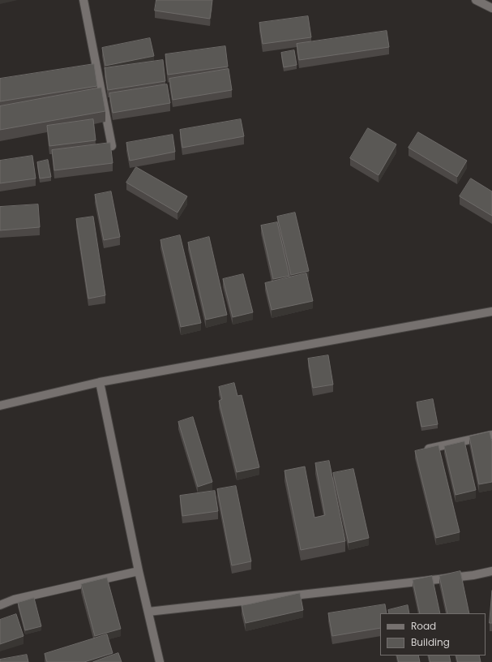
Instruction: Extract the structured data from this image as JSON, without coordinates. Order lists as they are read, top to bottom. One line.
{"legend":["Road","Building"]}
